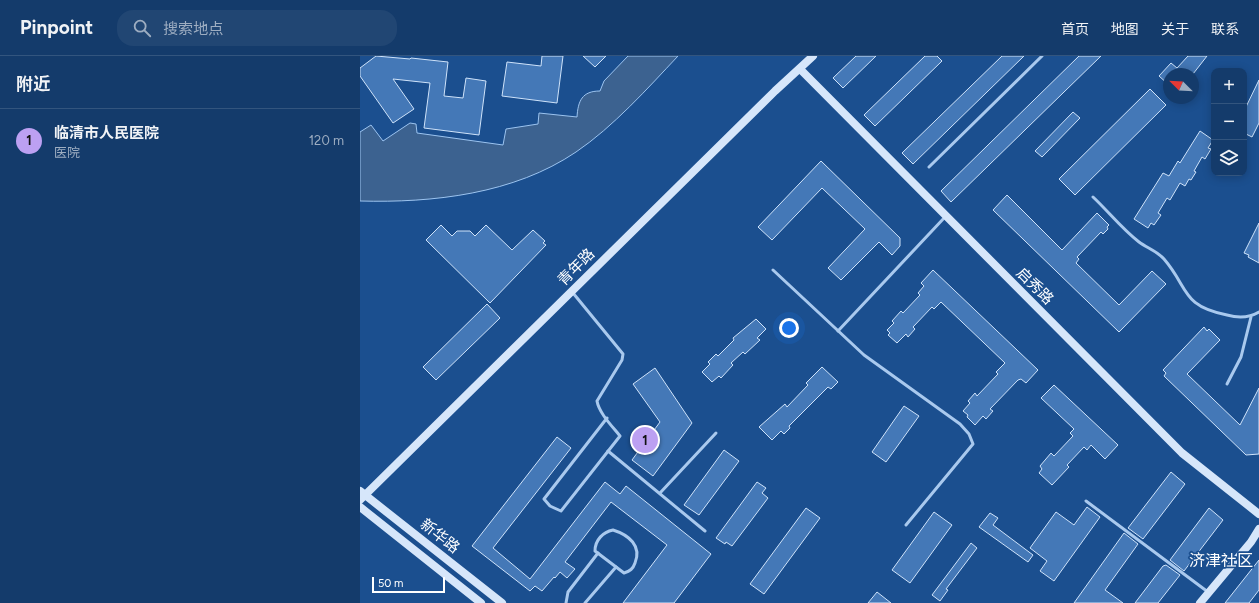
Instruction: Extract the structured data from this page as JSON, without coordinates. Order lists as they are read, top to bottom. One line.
{"streets":{"street":["青年路","启秀路","新华路"]},"crossings":[["青年路","启秀路"],["青年路","新华路"]],"districts":["济津社区"],"scale_bar":"50 m","north":"top left","page":{"header":"Pinpoint","search":"搜索地点","nav":["首页","地图","关于","联系"],"heading":"附近","map_buttons":["+","−"],"list":[{"mark":"1","name":"临清市人民医院","note":"医院","value":"120 m"}],"pins":"1","scale":"50 m"}}
